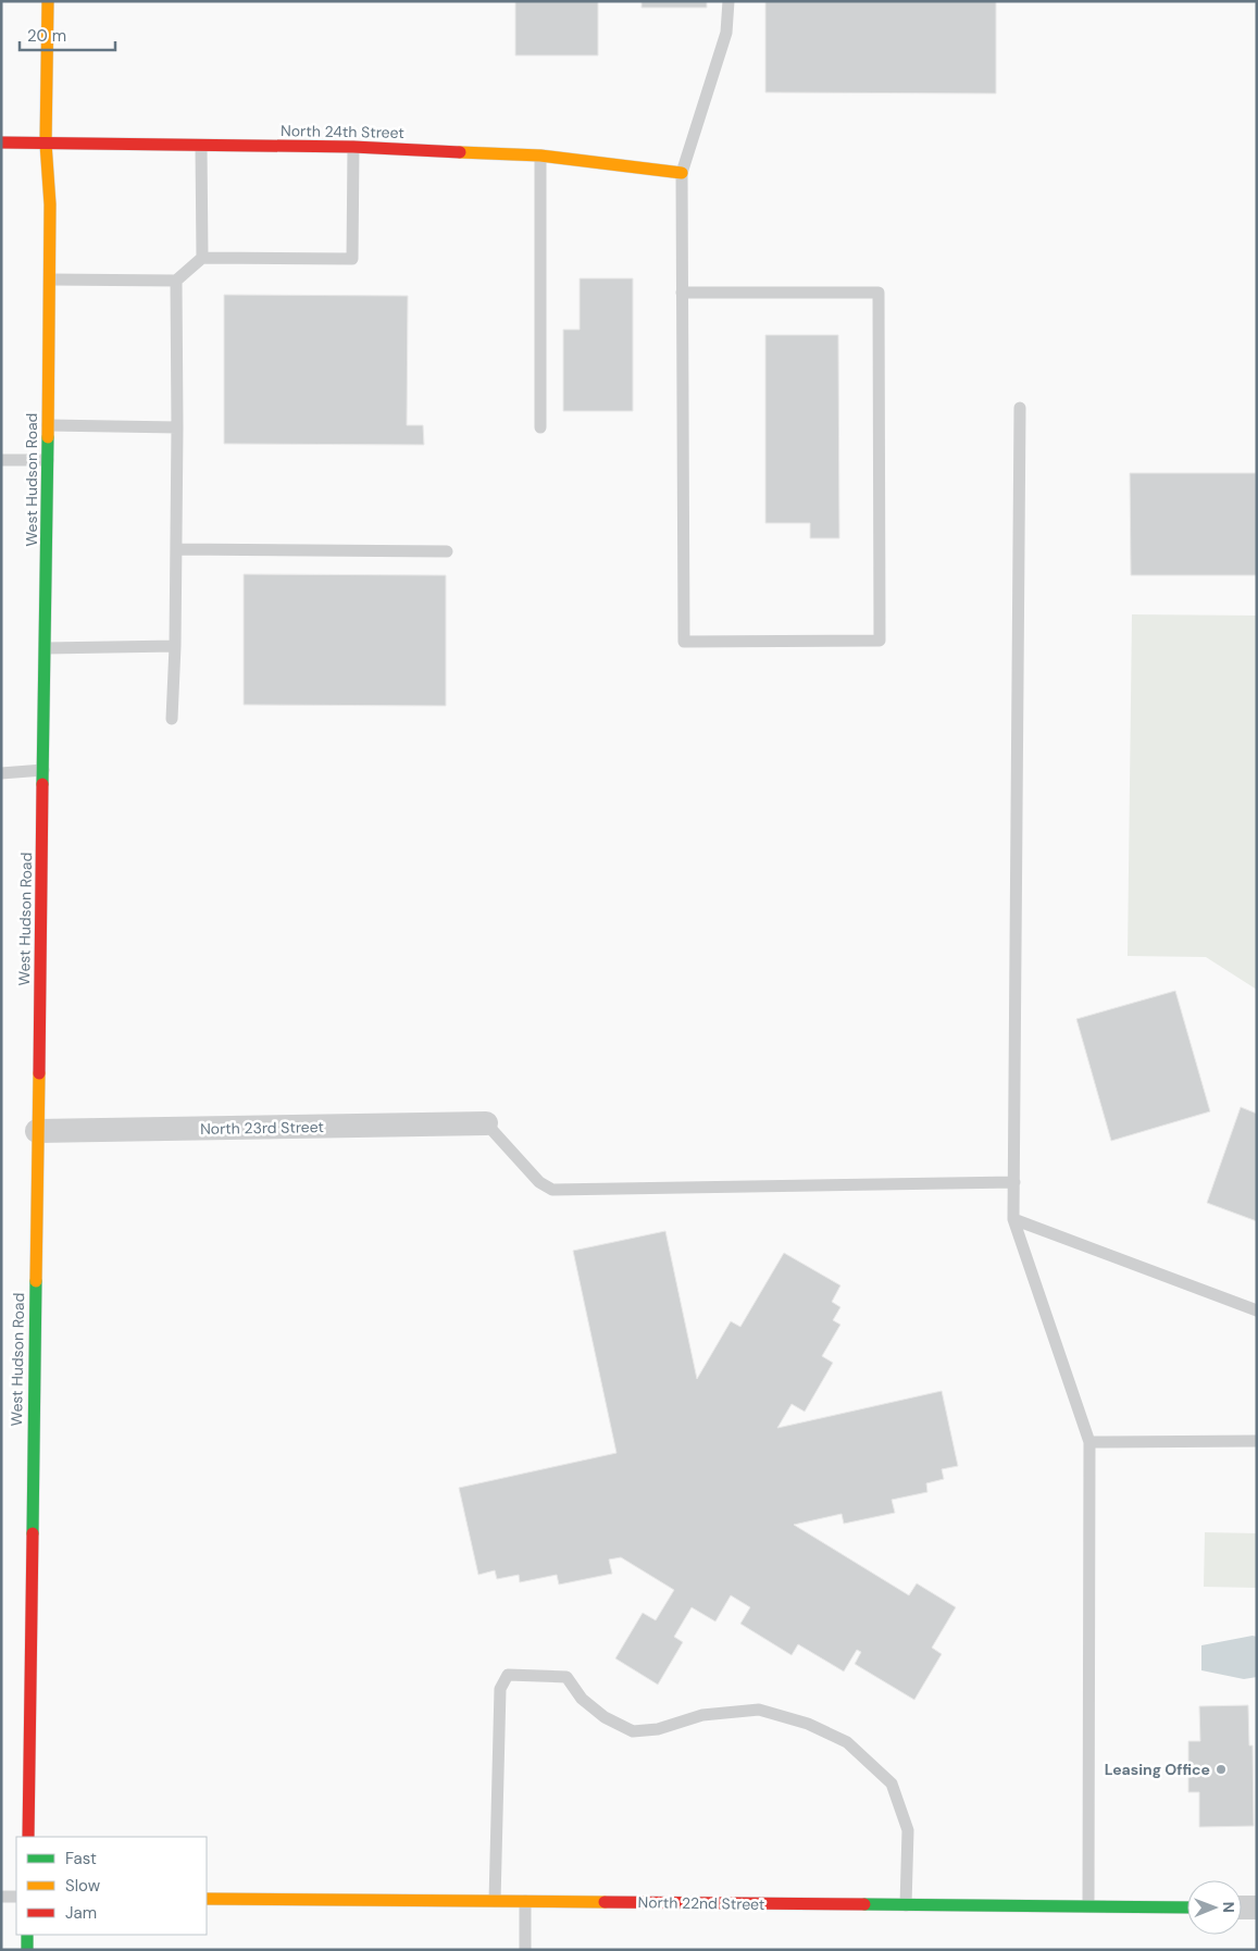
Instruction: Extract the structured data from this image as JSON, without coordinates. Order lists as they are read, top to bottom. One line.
{"streets":{"main road":["North 24th Street","West Hudson Road","North 22nd Street"],"street":["North 23rd Street"]},"crossings":[["North 24th Street","West Hudson Road"],["West Hudson Road","North 23rd Street"]],"places":["Leasing Office"],"legend":["Fast","Slow","Jam"],"scale_bar":"20 m","north":"right"}
